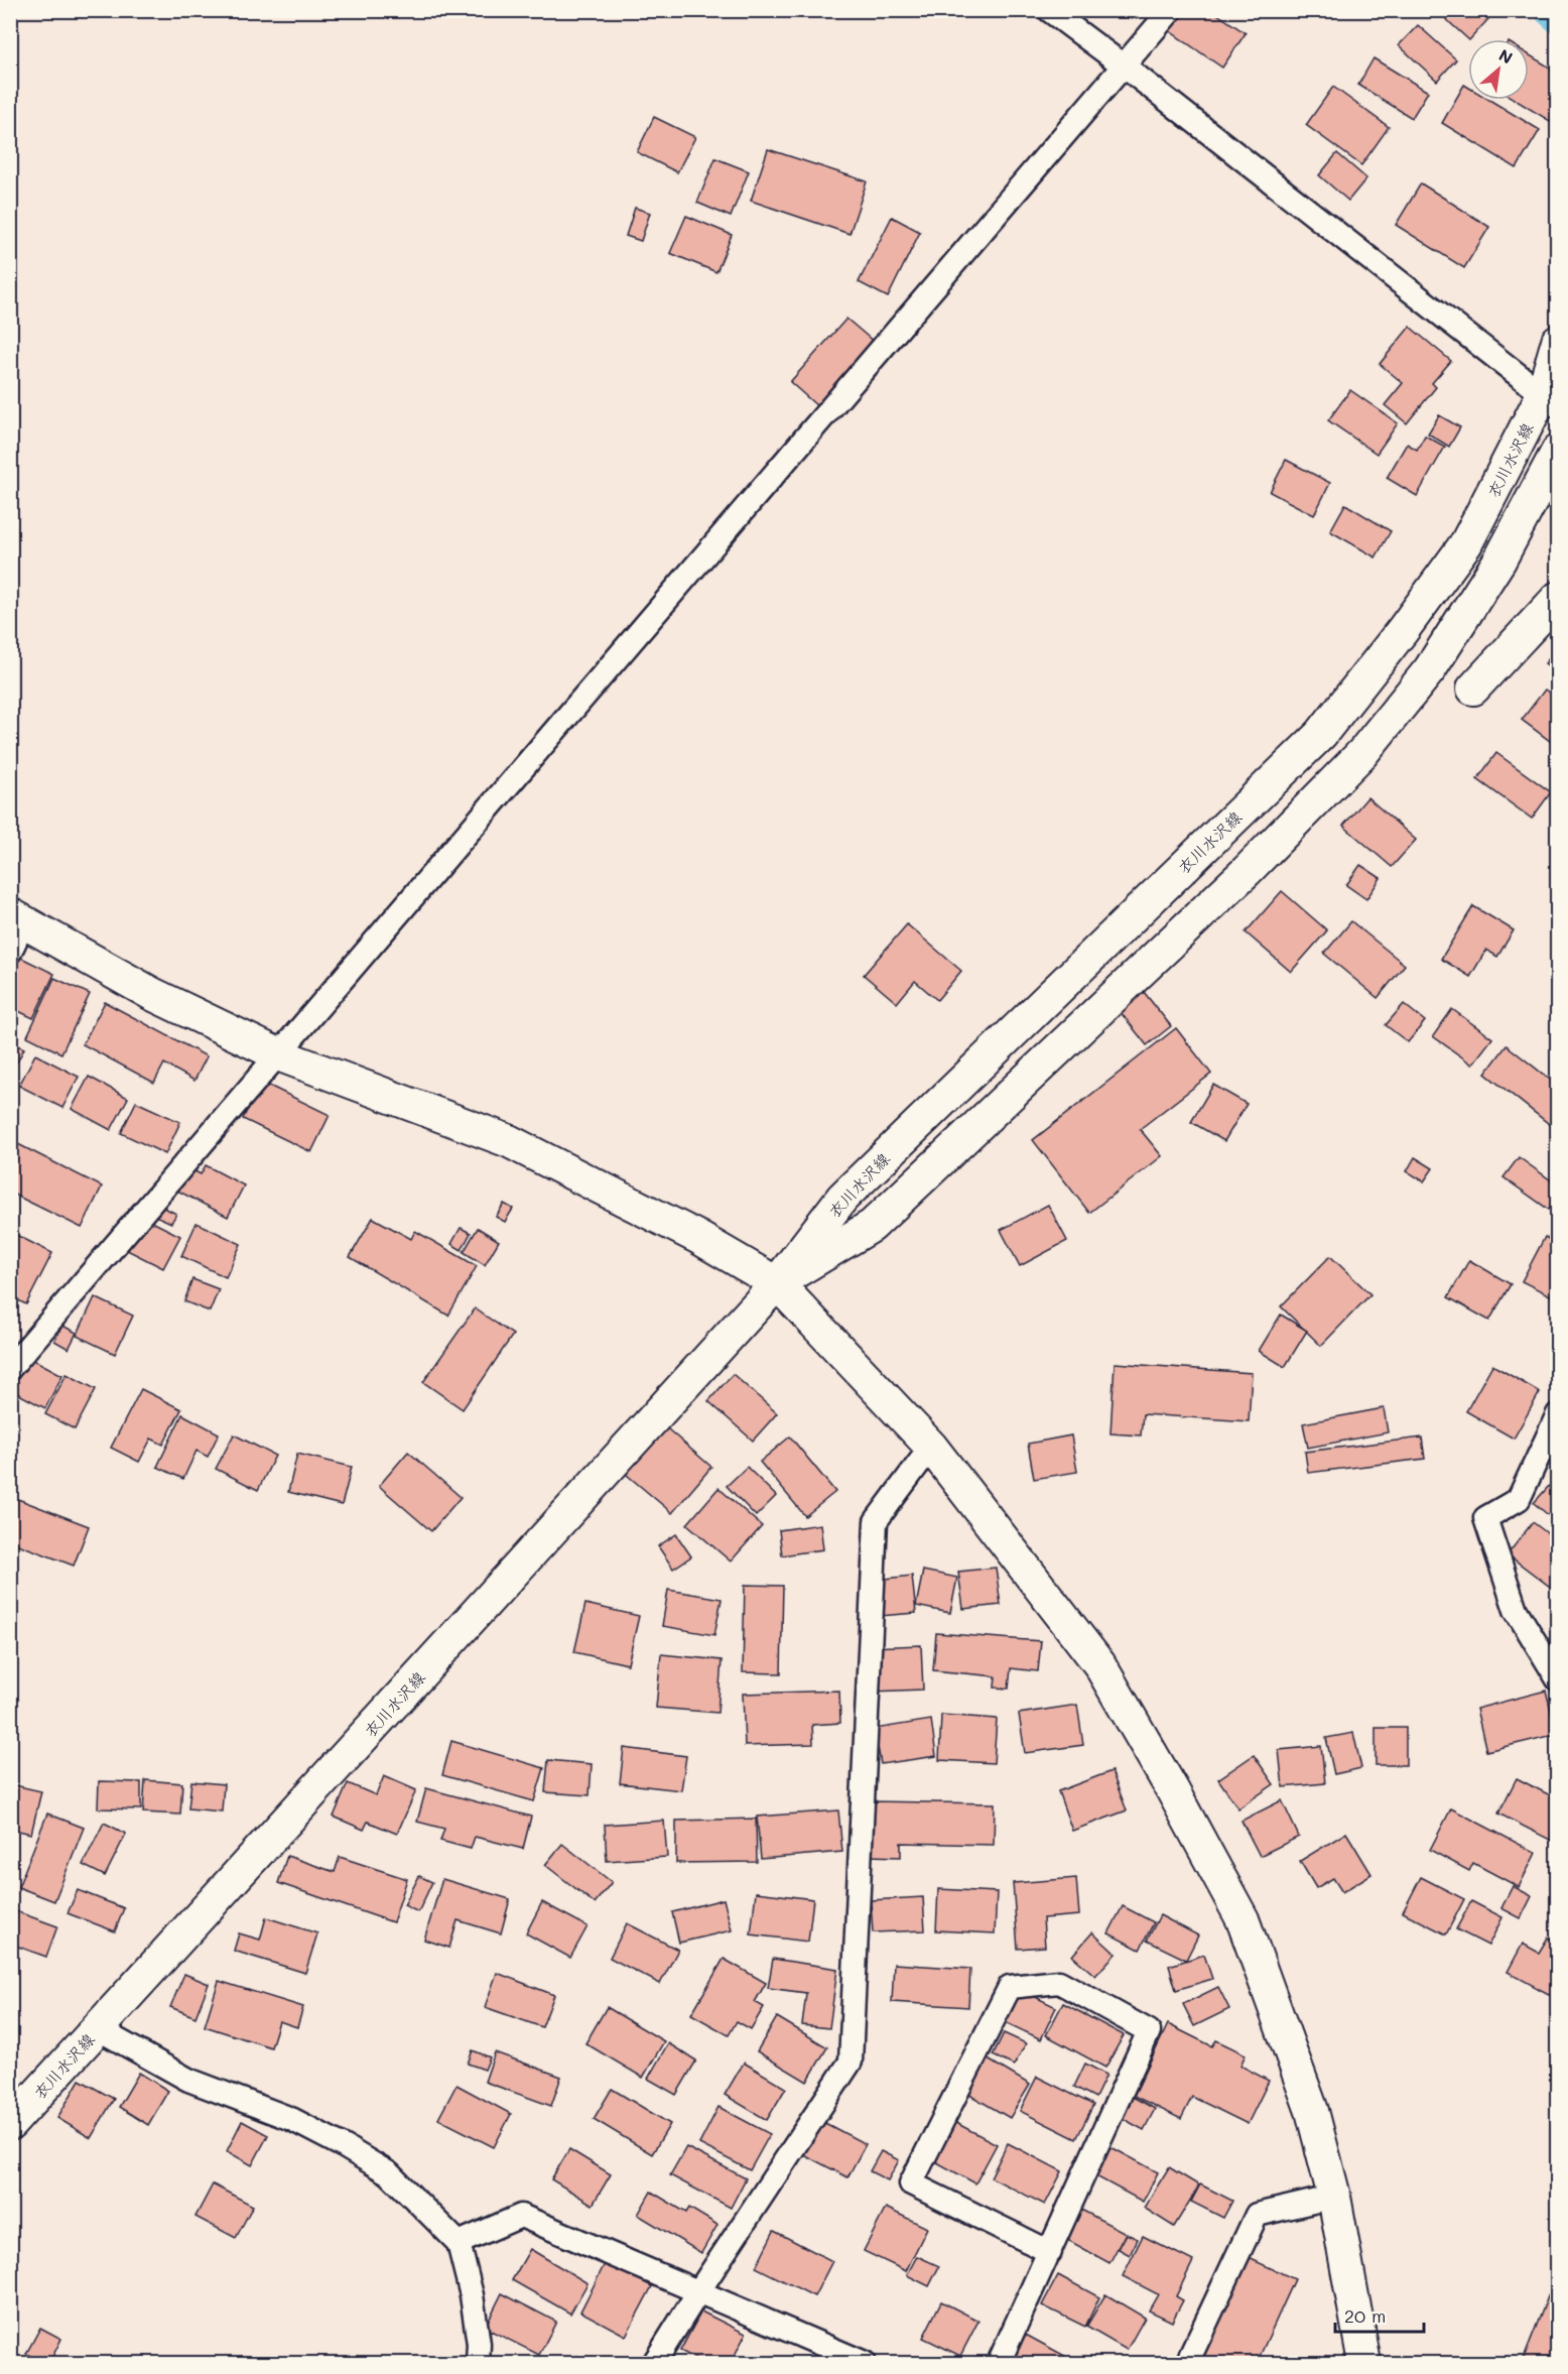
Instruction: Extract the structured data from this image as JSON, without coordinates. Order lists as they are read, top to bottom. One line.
{"streets":{"main road":["衣川水沢線"]},"scale_bar":"20 m","north":"top right"}
